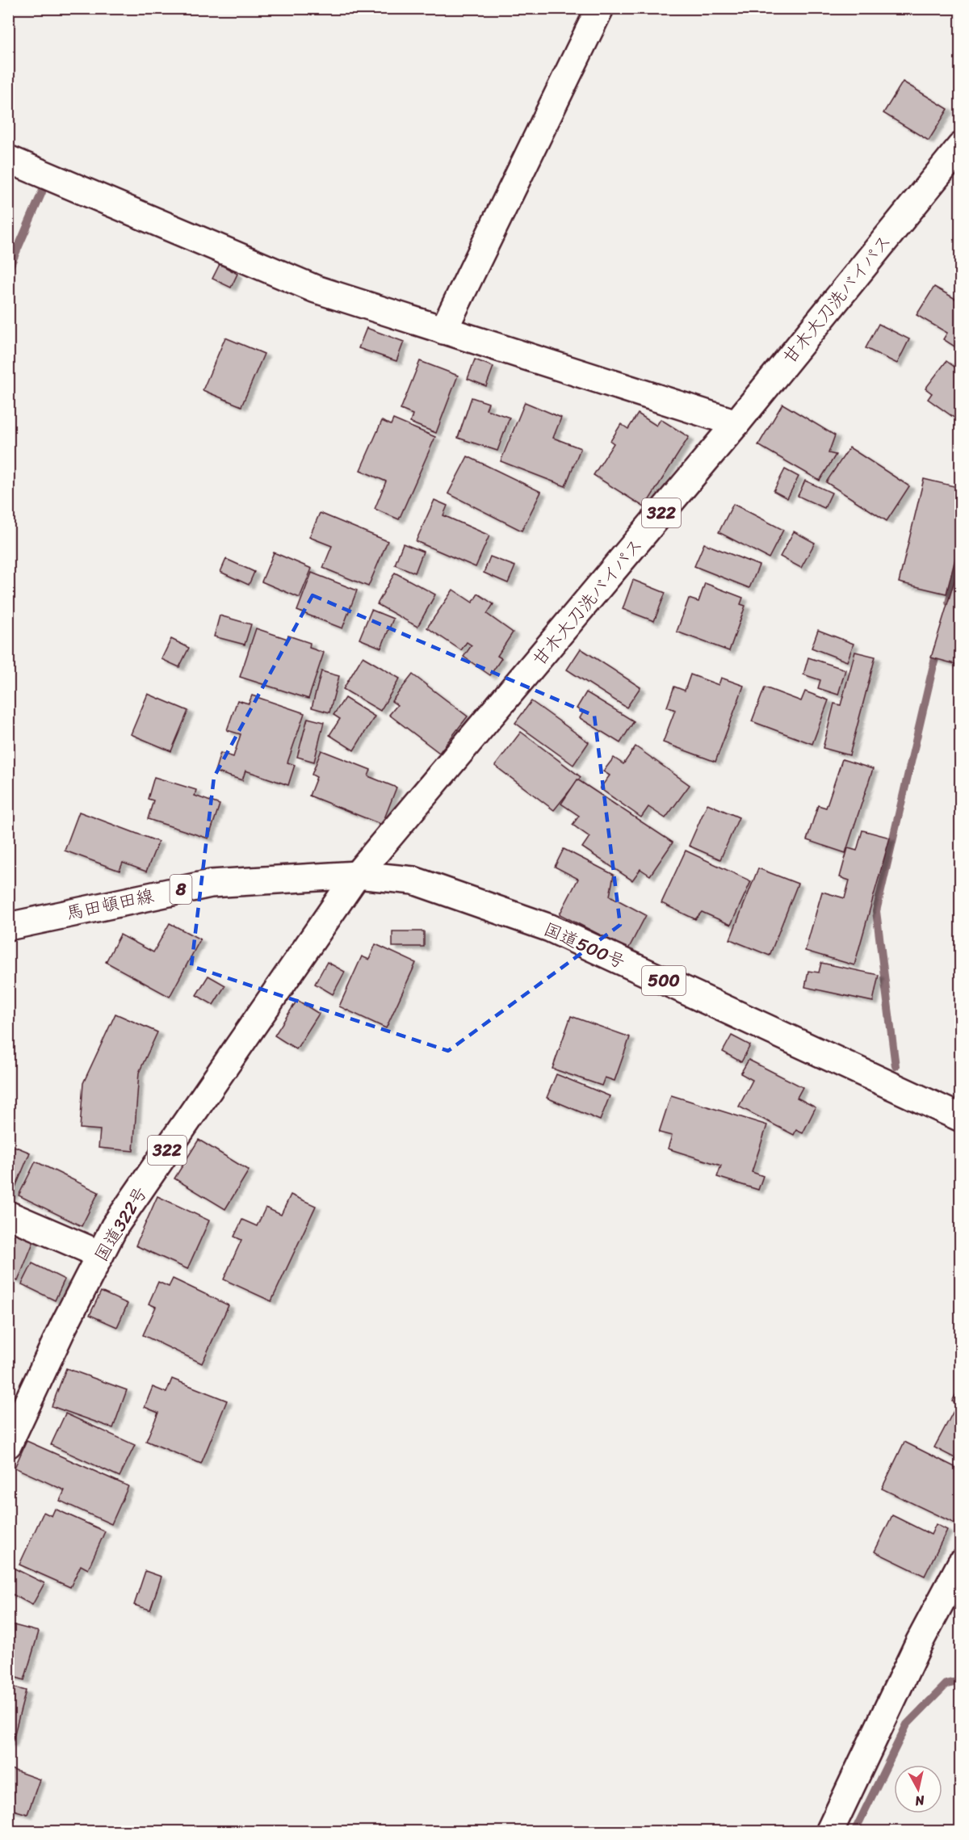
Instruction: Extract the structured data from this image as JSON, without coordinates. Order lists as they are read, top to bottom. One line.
{"streets":{"main road":["甘木大刀洗バイパス","322","8","馬田頓田線","国道500号","500","国道322号"]},"crossings":[["甘木大刀洗バイパス","馬田頓田線"],["甘木大刀洗バイパス","国道500号"],["甘木大刀洗バイパス","国道322号"],["馬田頓田線","国道500号"],["馬田頓田線","国道322号"],["国道500号","国道322号"]],"north":"bottom"}
